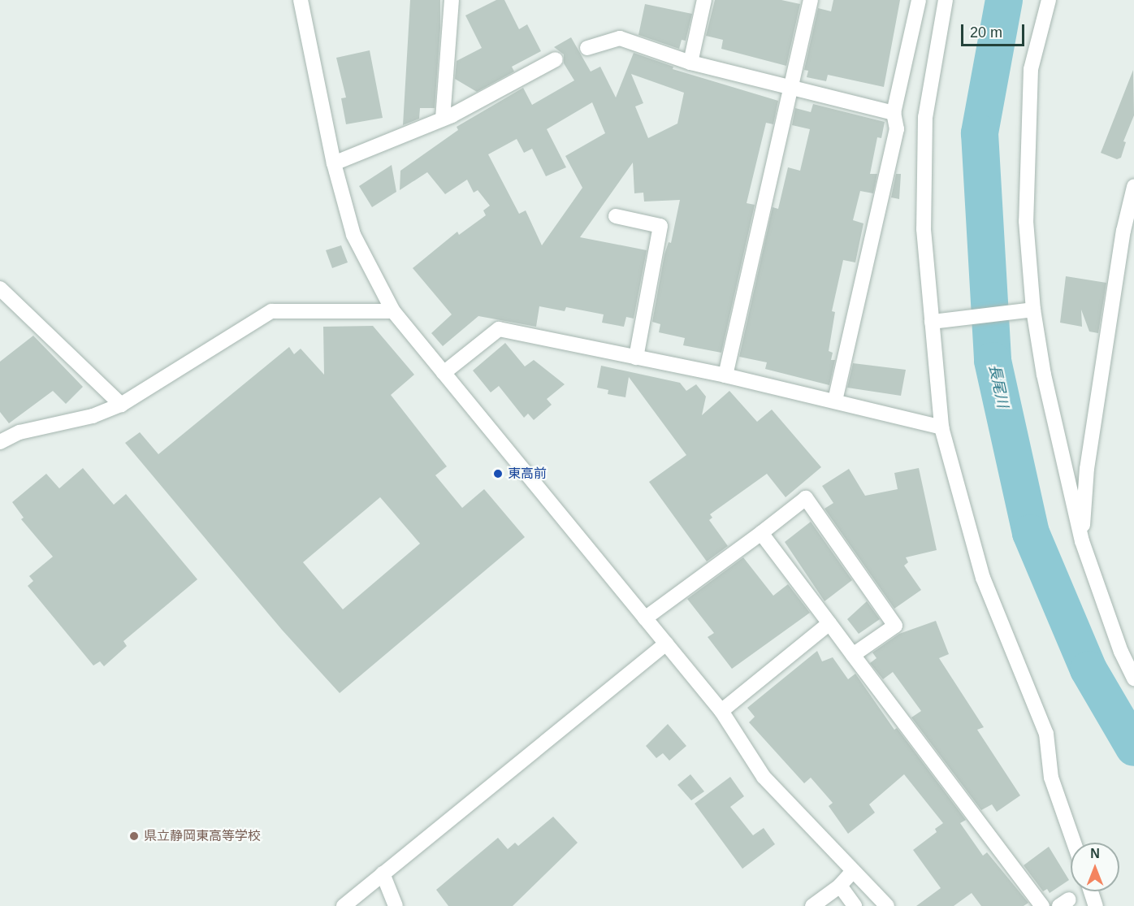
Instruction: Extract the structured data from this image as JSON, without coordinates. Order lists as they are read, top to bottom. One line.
{"water":["長尾川"],"places":["東高前","県立静岡東高等学校"],"scale_bar":"20 m","north":"top"}
